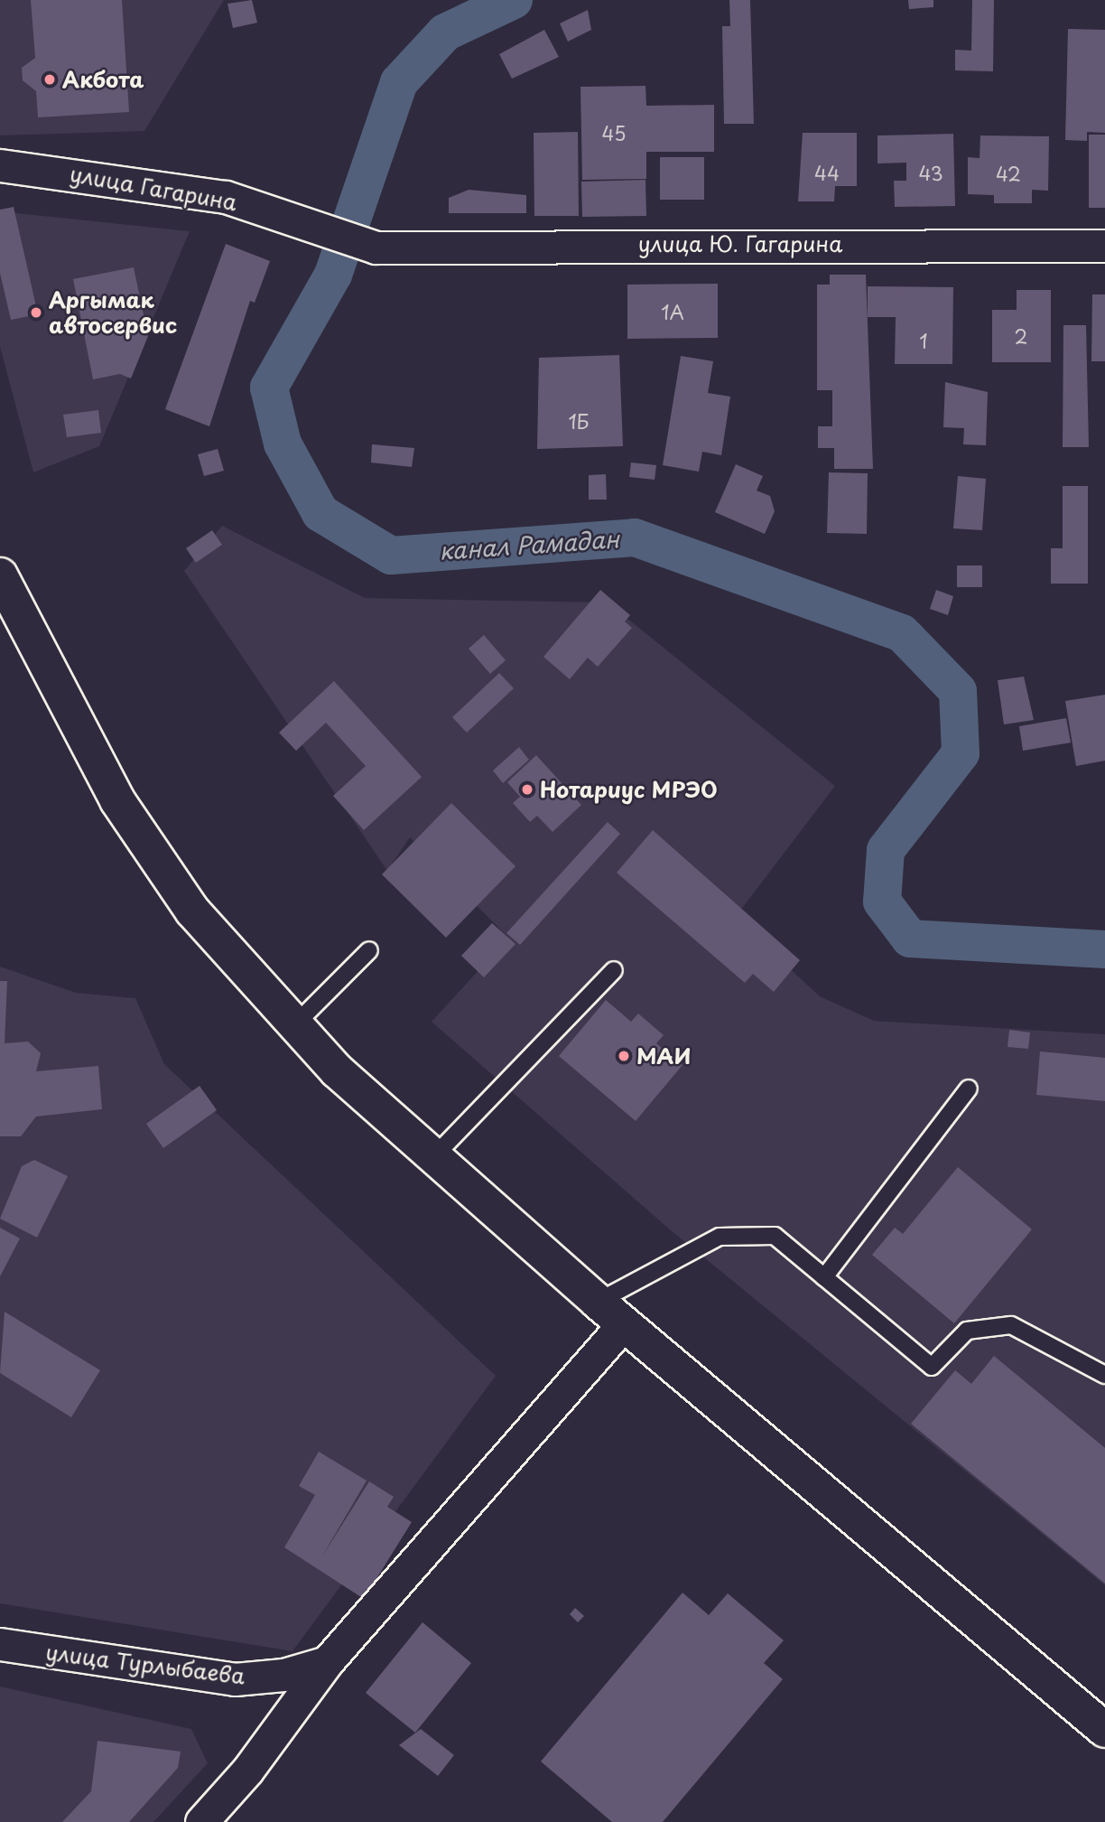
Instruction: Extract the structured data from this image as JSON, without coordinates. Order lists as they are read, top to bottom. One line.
{"streets":{"street":["улица Гагарина","улица Ю. Гагарина","улица Турлыбаева"]},"crossings":[["улица Гагарина","улица Ю. Гагарина"]],"water":["канал Рамадан"],"places":["Акбота","Аргымак автосервис","Нотариус МРЭО","МАИ"],"house_numbers":["45","44","43","42","1А","2","1","1Б"]}
